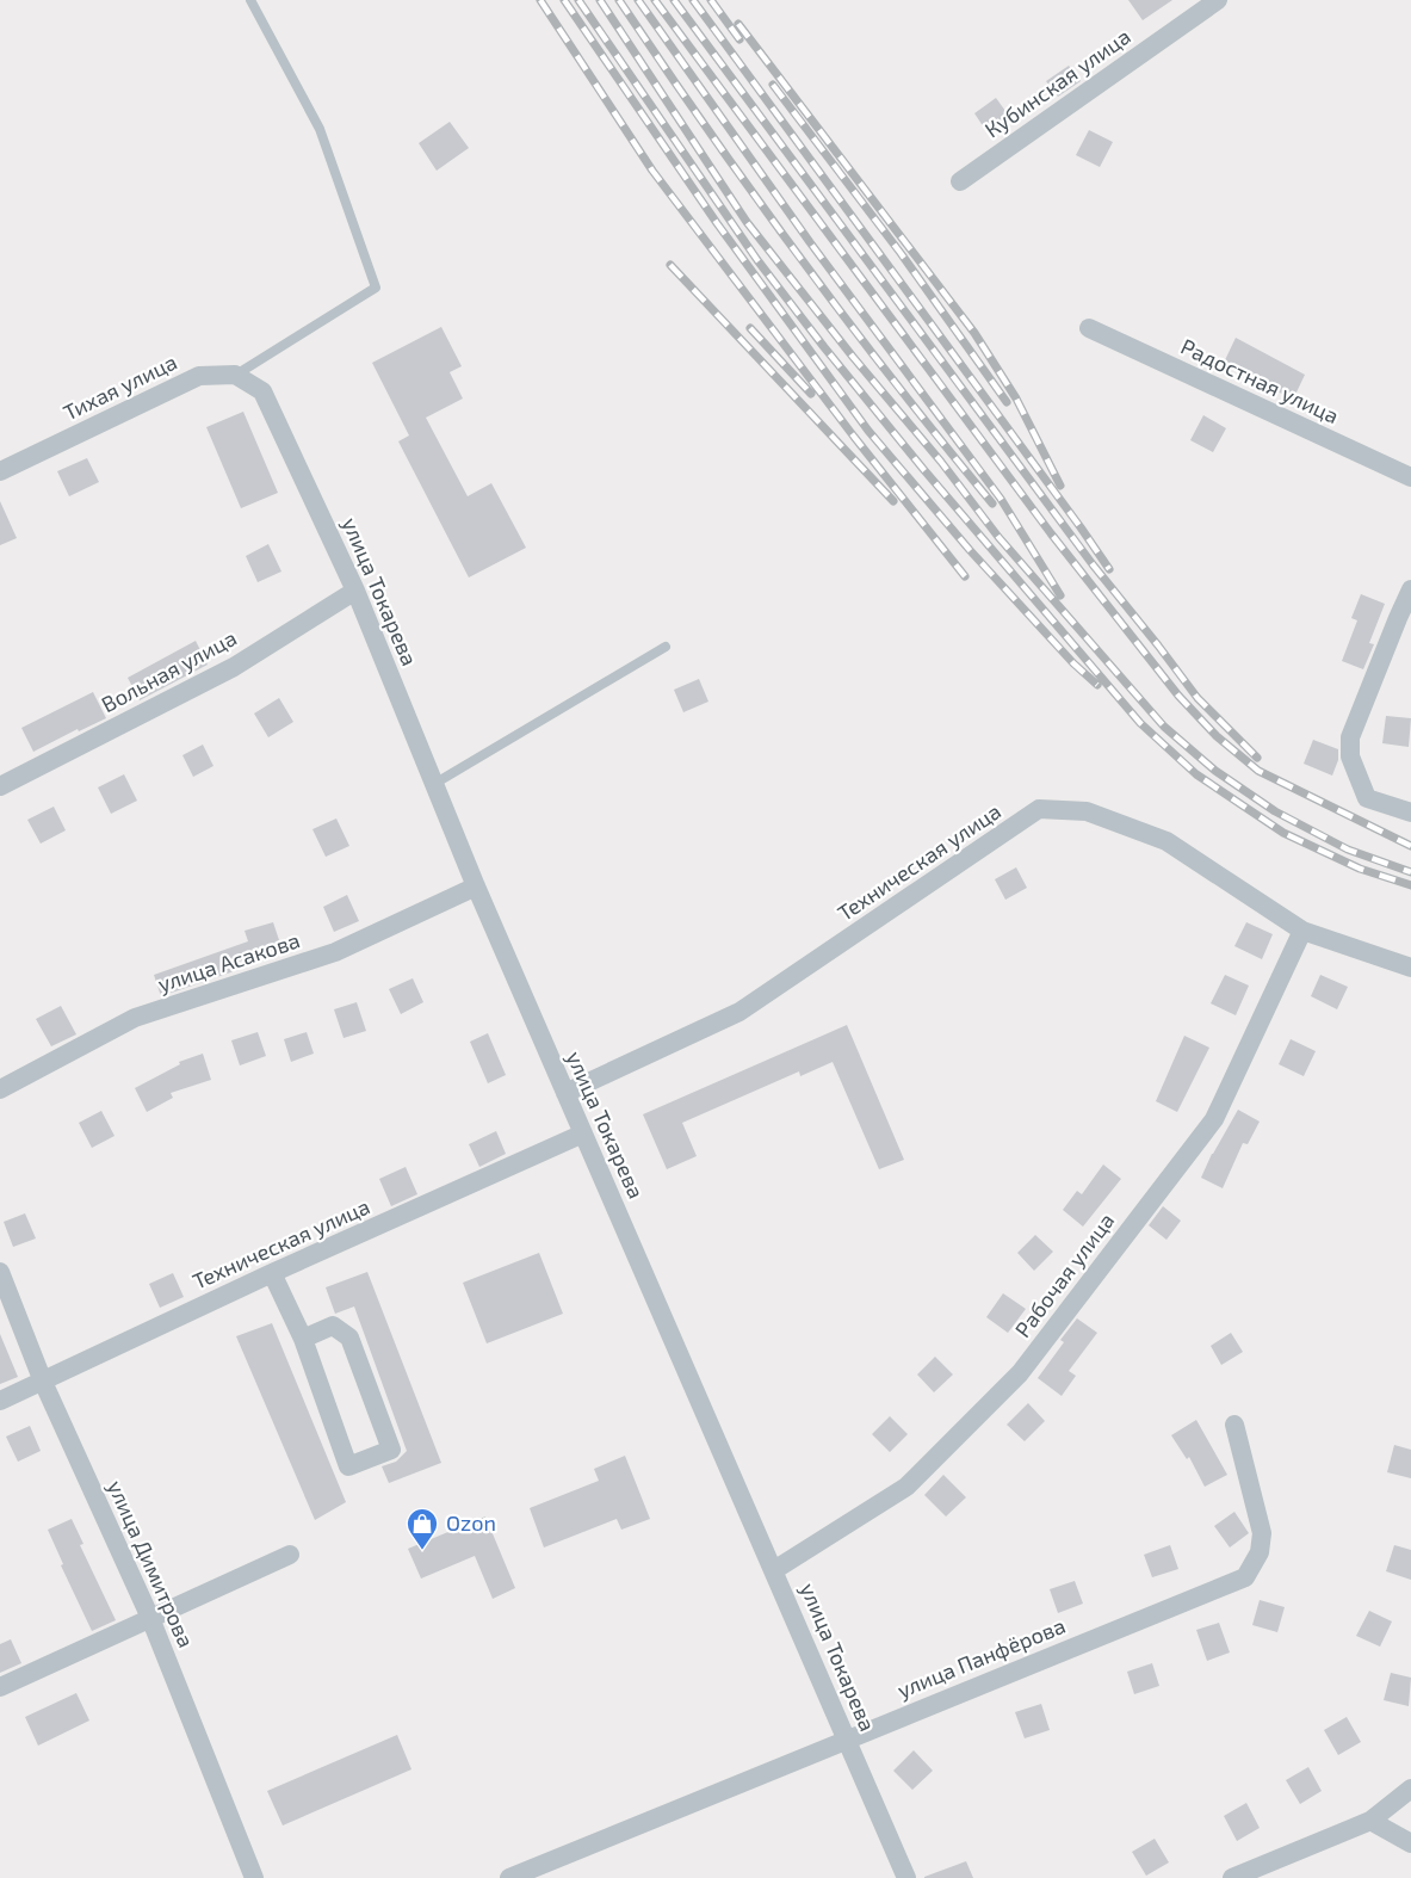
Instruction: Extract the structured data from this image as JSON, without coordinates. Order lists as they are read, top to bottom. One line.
{"streets":{"street":["Кубинская улица","Радостная улица","Тихая улица","улица Токарева","Вольная улица","Техническая улица","улица Асакова","Рабочая улица","улица Димитрова","улица Панфёрова"]},"crossings":[["Тихая улица","улица Токарева"],["улица Токарева","Вольная улица"],["улица Токарева","Техническая улица"],["улица Токарева","улица Асакова"],["улица Токарева","Рабочая улица"],["улица Токарева","улица Панфёрова"],["Техническая улица","Рабочая улица"],["Техническая улица","улица Димитрова"]],"places":{"shop":["Ozon"]}}
